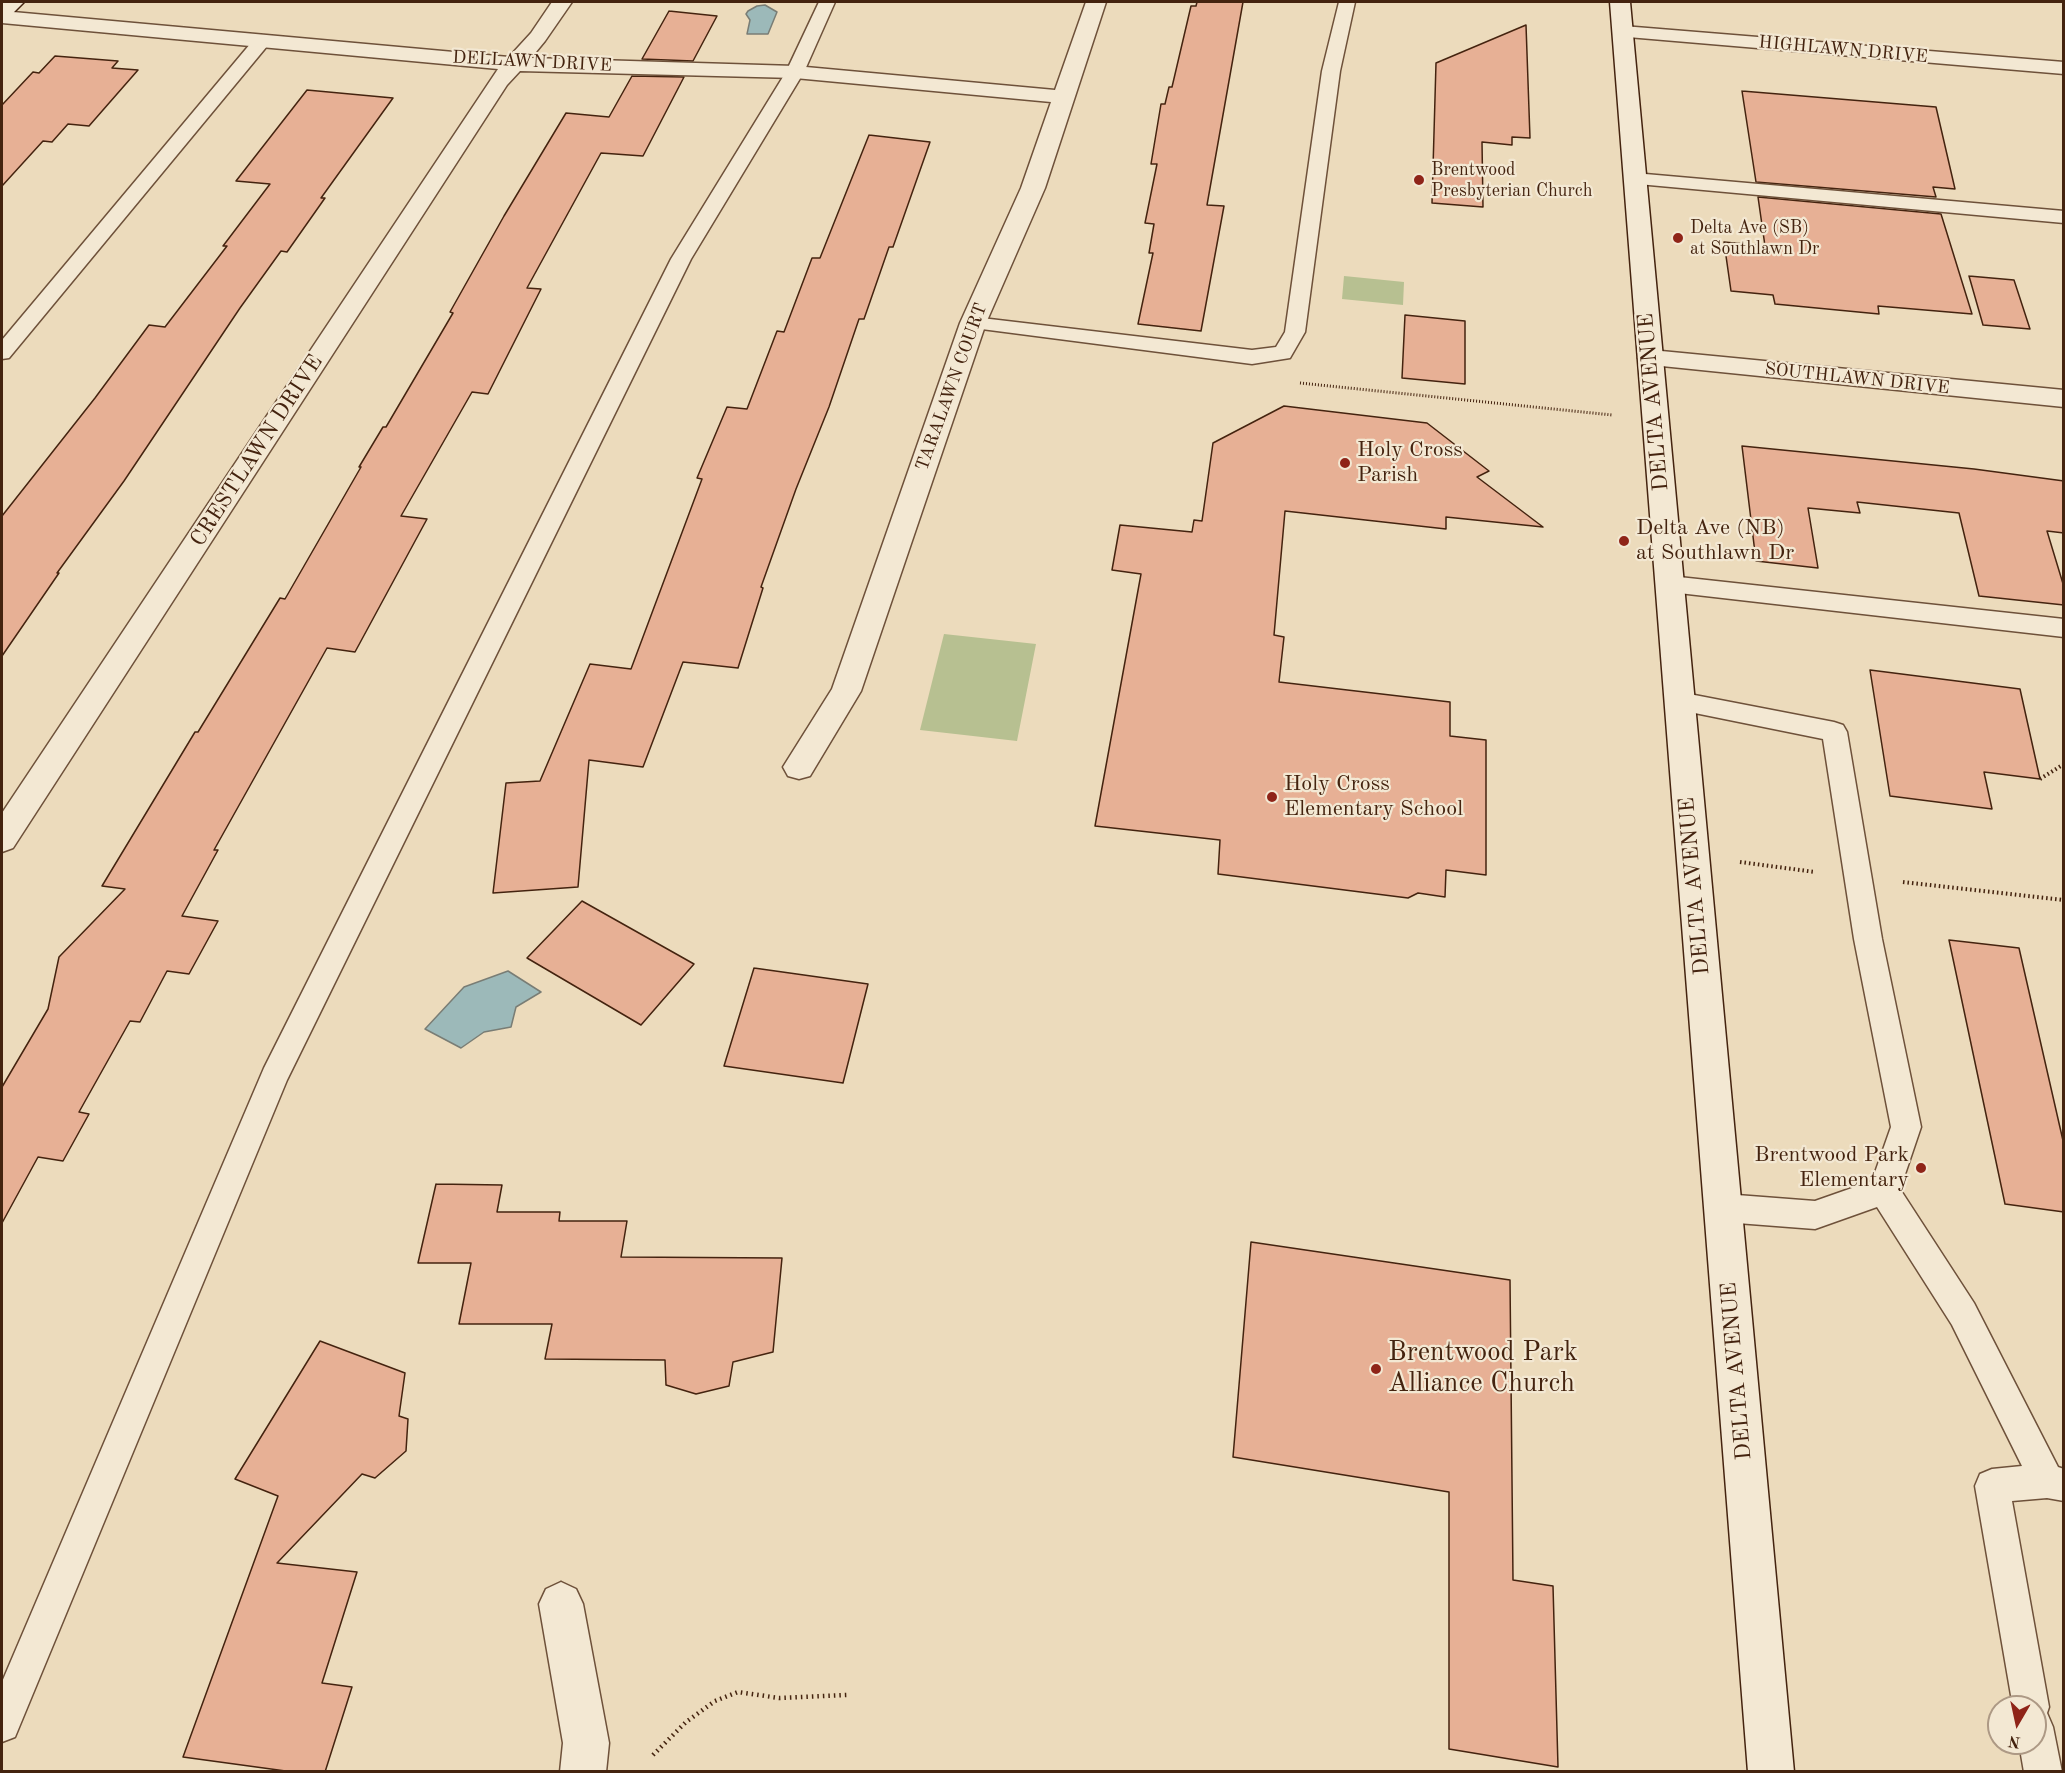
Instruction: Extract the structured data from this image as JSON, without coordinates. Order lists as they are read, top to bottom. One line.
{"streets":{"street":["HIGHLAWN DRIVE","DELLAWN DRIVE","SOUTHLAWN DRIVE","TARALAWN COURT","DELTA AVENUE","CRESTLAWN DRIVE"]},"crossings":[["HIGHLAWN DRIVE","DELTA AVENUE"],["DELLAWN DRIVE","TARALAWN COURT"],["DELLAWN DRIVE","CRESTLAWN DRIVE"],["SOUTHLAWN DRIVE","DELTA AVENUE"]],"places":["Brentwood Presbyterian Church","Delta Ave (SB) at Southlawn Dr","Holy Cross Parish","Delta Ave (NB) at Southlawn Dr","Holy Cross Elementary School","Brentwood Park Elementary","Brentwood Park Alliance Church"],"north":"bottom"}
